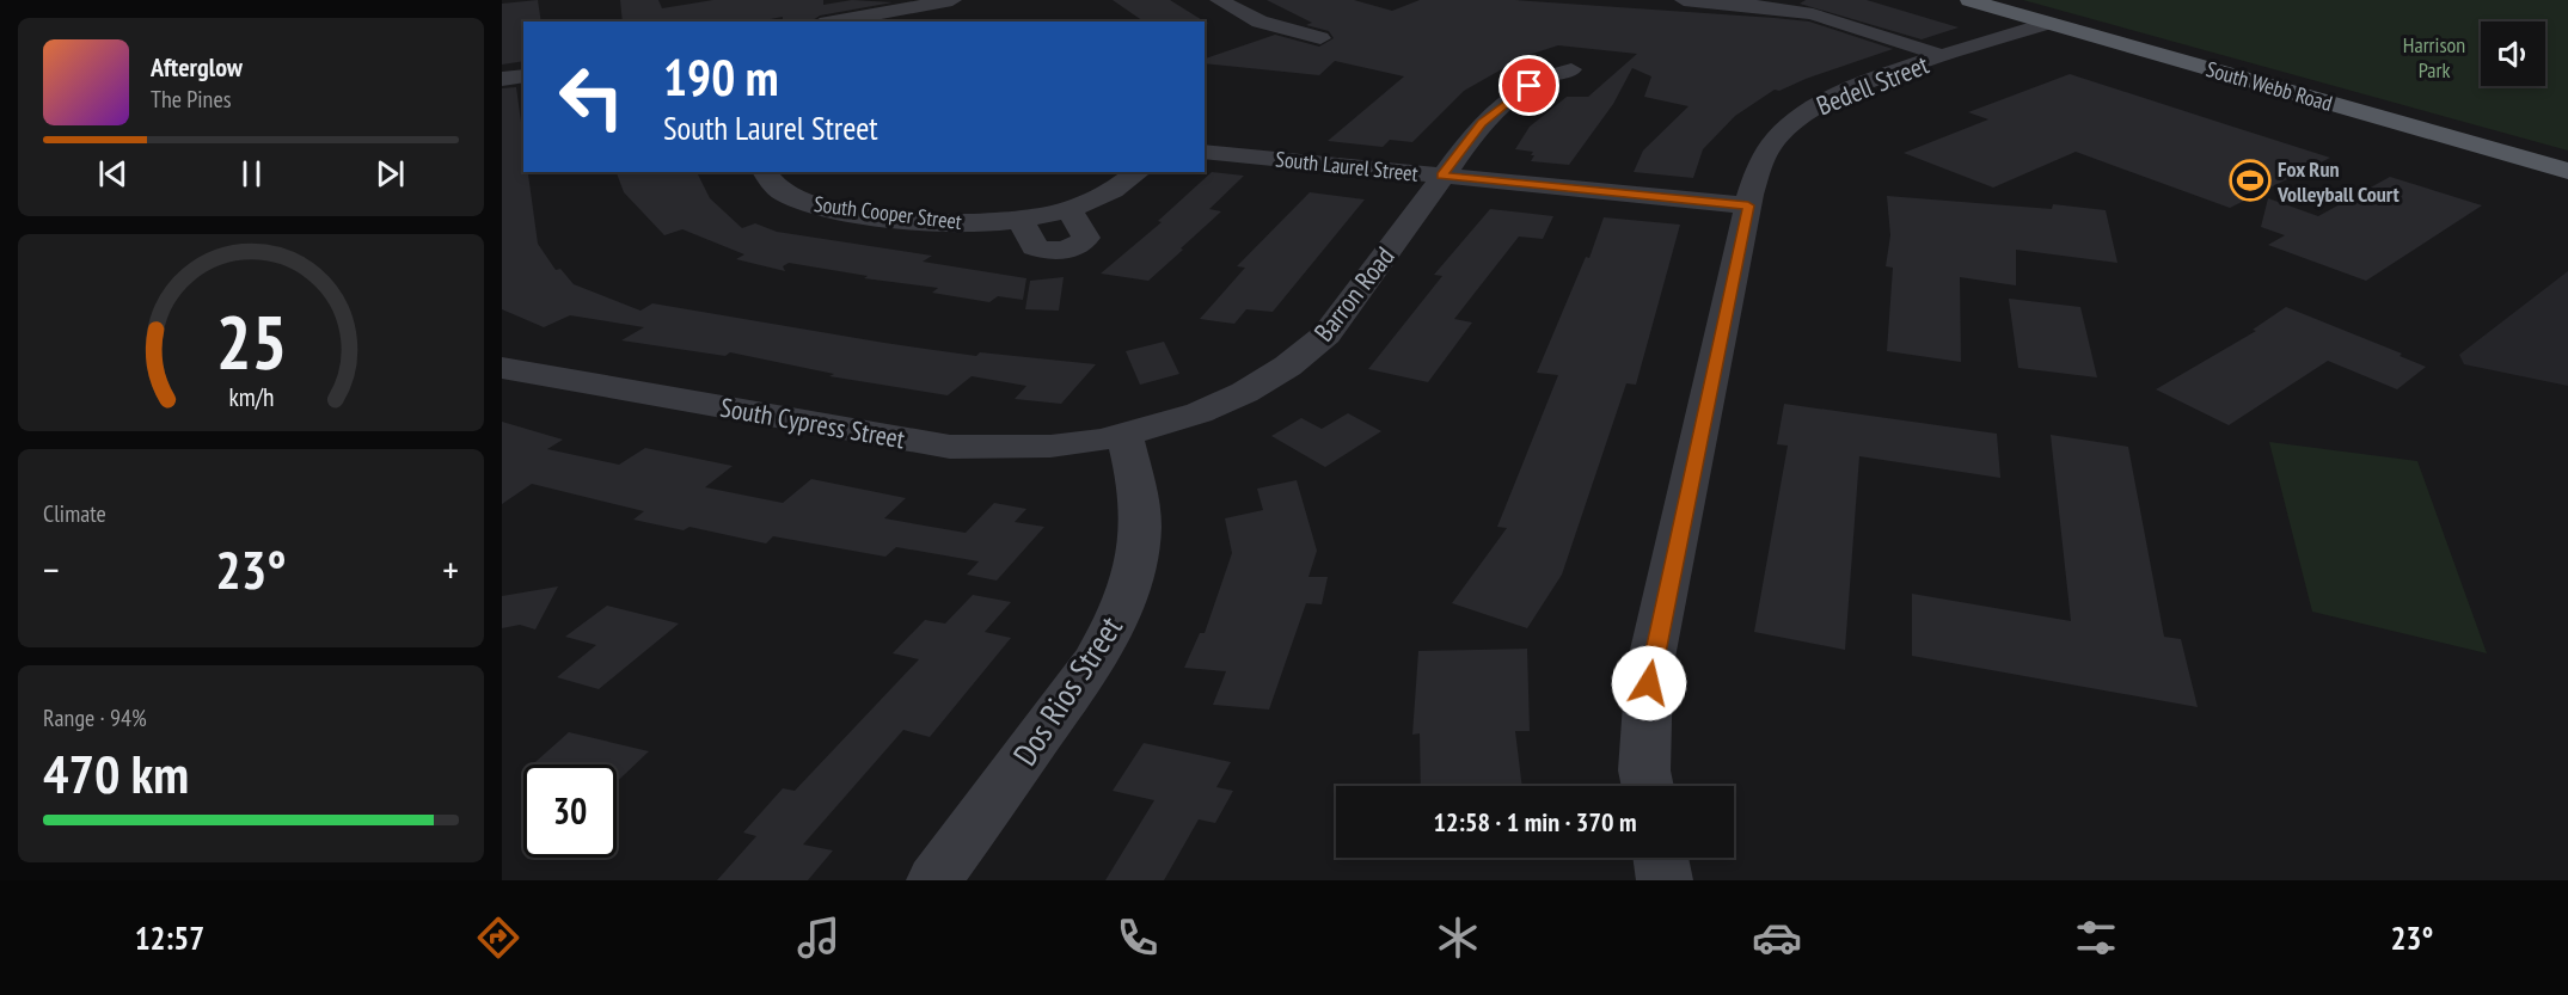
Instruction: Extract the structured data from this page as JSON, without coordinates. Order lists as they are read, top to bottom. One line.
{"streets":{"main road":["South Webb Road"],"street":["Bedell Street","South Laurel Street","South Cooper Street","Barron Road","South Cypress Street","Dos Rios Street"]},"crossings":[["Bedell Street","South Webb Road"],["Bedell Street","South Laurel Street"],["South Laurel Street","Barron Road"],["Barron Road","South Cypress Street"],["Barron Road","Dos Rios Street"],["South Cypress Street","Dos Rios Street"]],"parks":["Harrison Park"],"places":{"sports":["Fox Run Volleyball Court"]},"page":{"turn":["190 m","South Laurel Street"],"song":["Afterglow","The Pines"],"tile":["Climate",["Range · 94%","470 km"]],"heat":["−","23°","+"],"limit":"30","trip":"12:58 · 1 min · 370 m","tabs":["12:57","23°"],"gauge":["25","km/h"]}}
